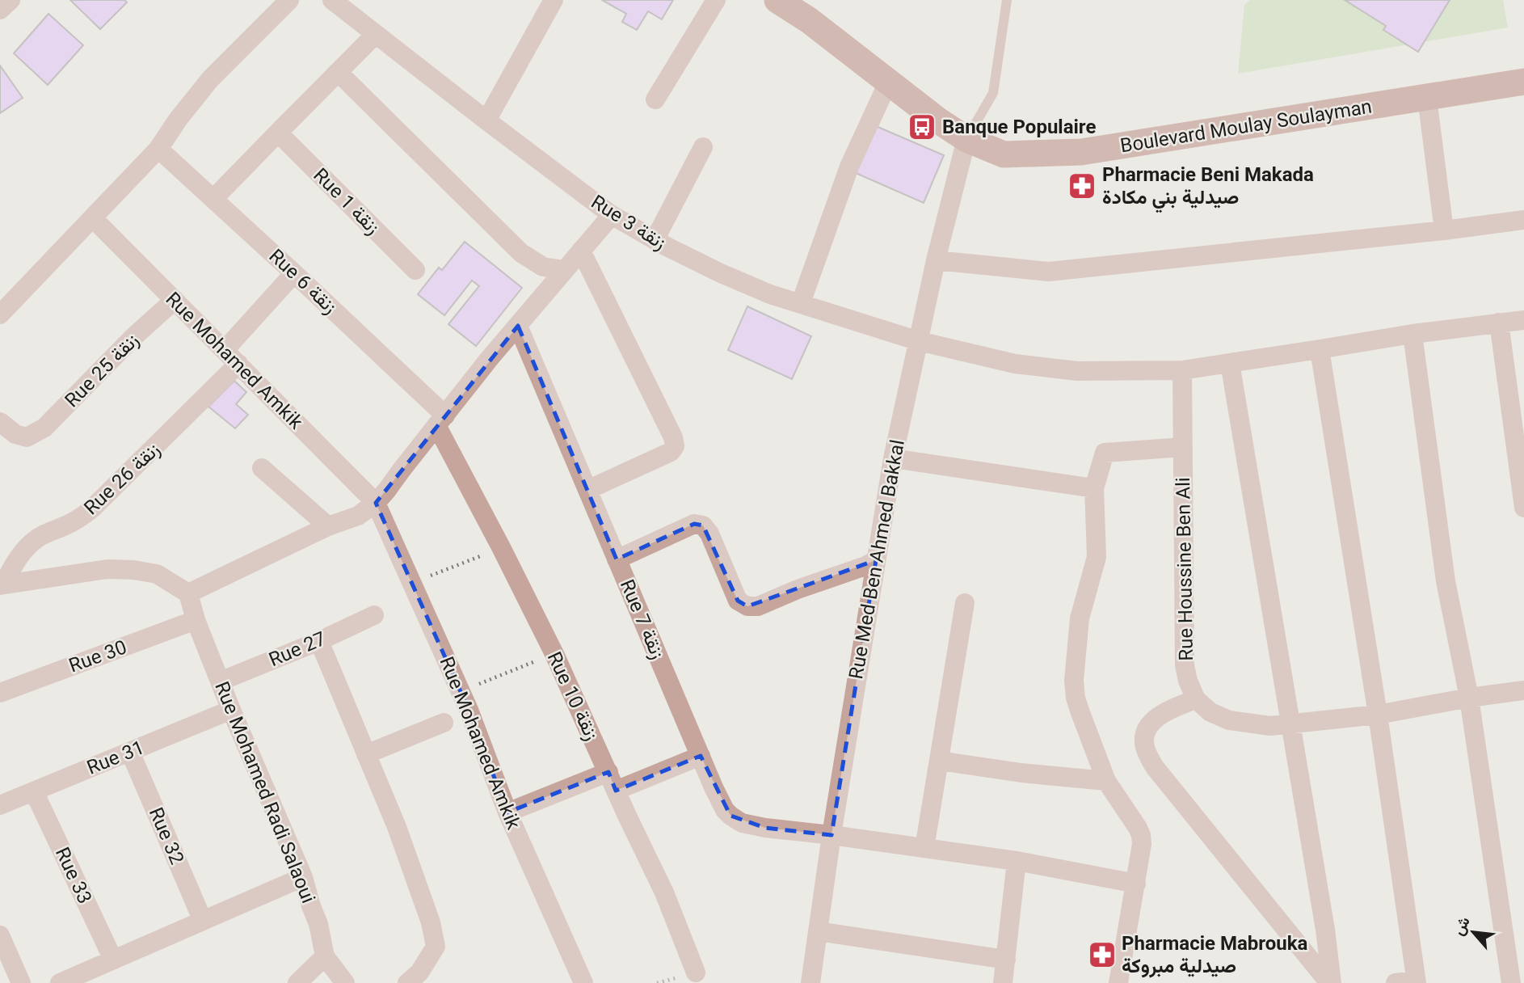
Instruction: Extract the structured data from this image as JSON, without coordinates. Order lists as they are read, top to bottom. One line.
{"streets":{"main road":["Boulevard Moulay Soulayman"],"street":["Rue 1 زنقة","Rue 3 زنقة","Rue 6 زنقة","Rue Mohamed Amkik","Rue 25 زنقة","Rue 26 زنقة","Rue Med Ben Ahmed Bakkal","Rue Houssine Ben Ali","Rue 7 زنقة","Rue 27","Rue 30","Rue 10 زنقة","Rue 31","Rue Mohamed Radi Salaoui","Rue 32","Rue 33"]},"crossings":[["Boulevard Moulay Soulayman","Rue Med Ben Ahmed Bakkal"],["Rue 3 زنقة","Rue Med Ben Ahmed Bakkal"],["Rue 3 زنقة","Rue Houssine Ben Ali"],["Rue 6 زنقة","Rue 26 زنقة"],["Rue 6 زنقة","Rue 10 زنقة"],["Rue Mohamed Amkik","Rue 25 زنقة"],["Rue Mohamed Amkik","Rue 26 زنقة"],["Rue Med Ben Ahmed Bakkal","Rue 7 زنقة"],["Rue 27","Rue Mohamed Radi Salaoui"],["Rue 30","Rue Mohamed Radi Salaoui"],["Rue 31","Rue Mohamed Radi Salaoui"],["Rue 31","Rue 32"],["Rue 31","Rue 33"]],"places":{"bus stop":["Banque Populaire"],"pharmacy":["Pharmacie Beni Makada صيدلية بني مكادة","Pharmacie Mabrouka صيدلية مبروكة"]},"north":"top left"}
